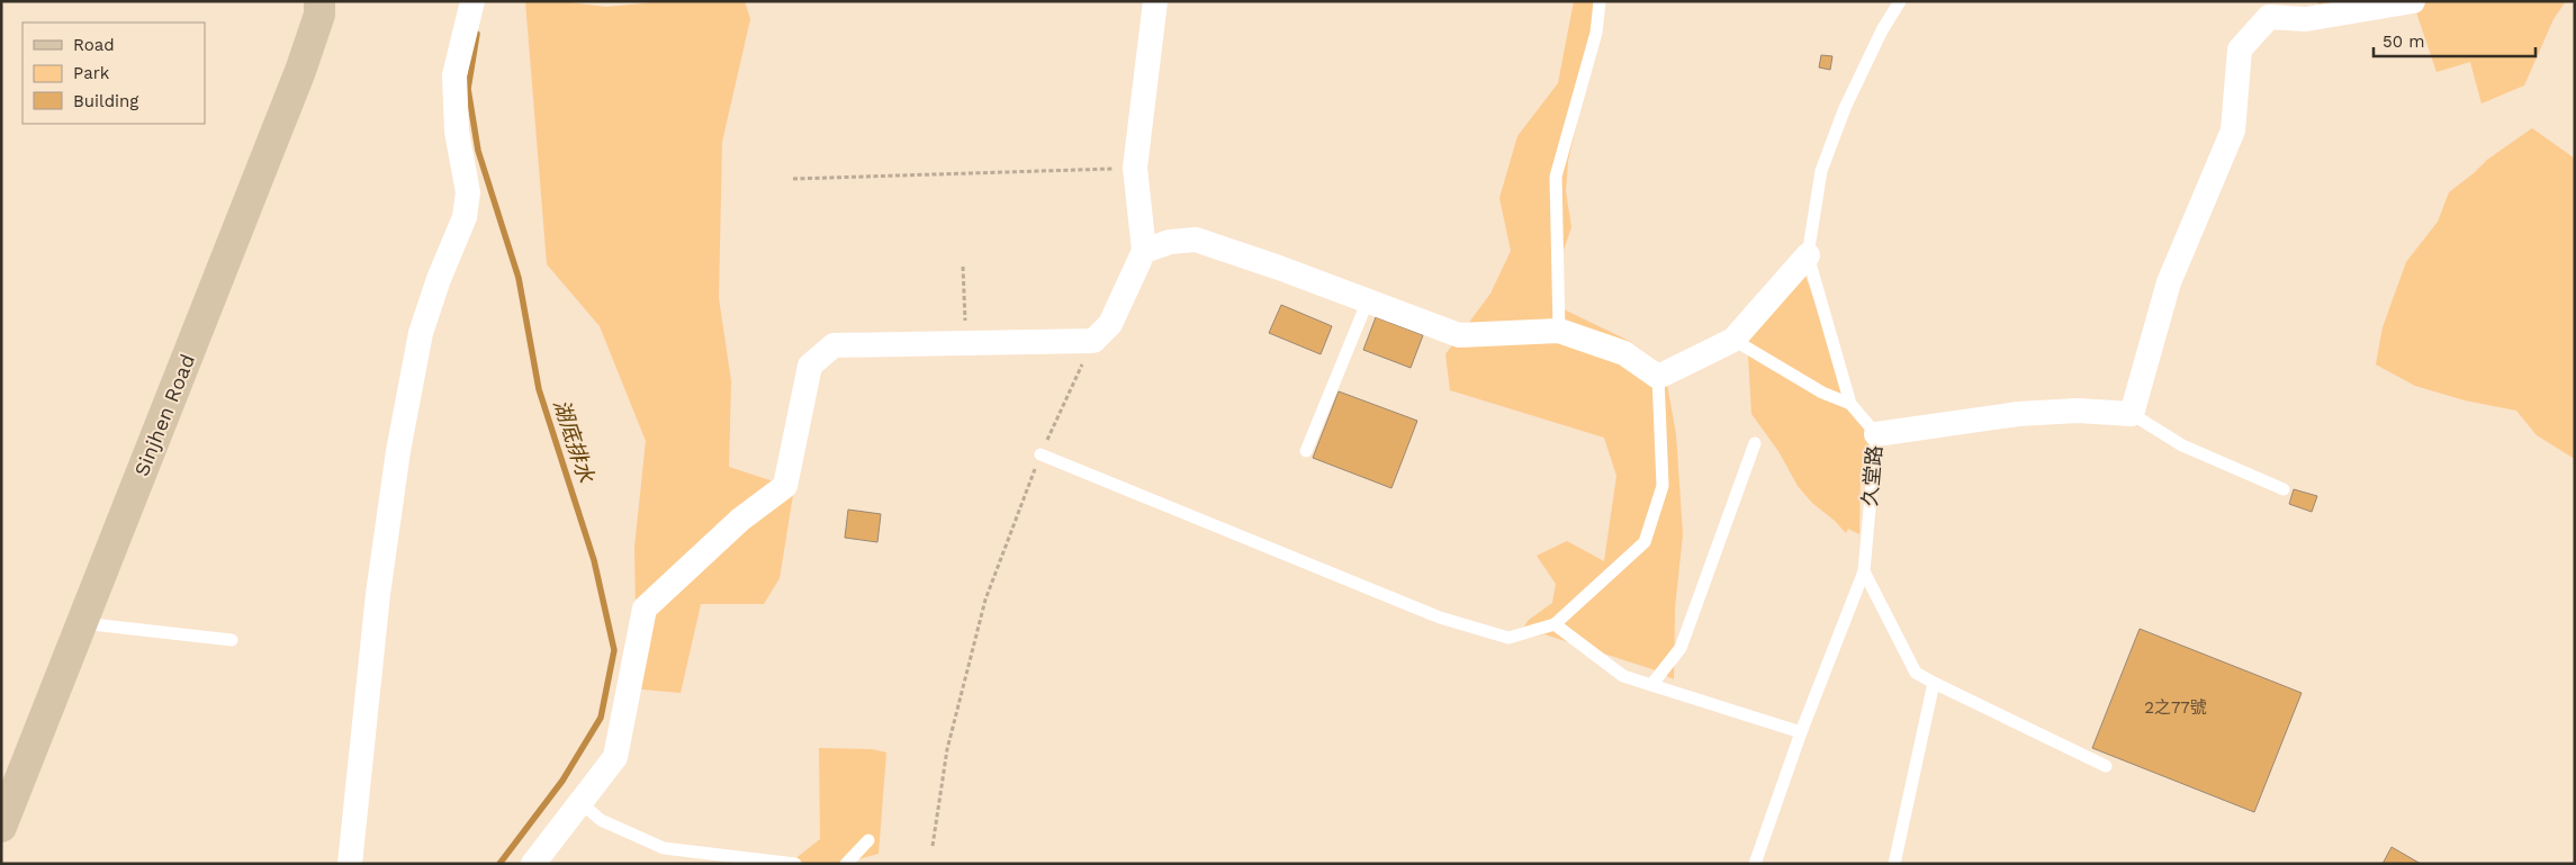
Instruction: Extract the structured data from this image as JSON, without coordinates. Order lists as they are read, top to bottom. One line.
{"streets":{"street":["Sinjhen Road"],"lane":["久堂路"]},"water":["湖底排水"],"house_numbers":["2之77號"],"legend":["Road","Park","Building"],"scale_bar":"50 m"}
